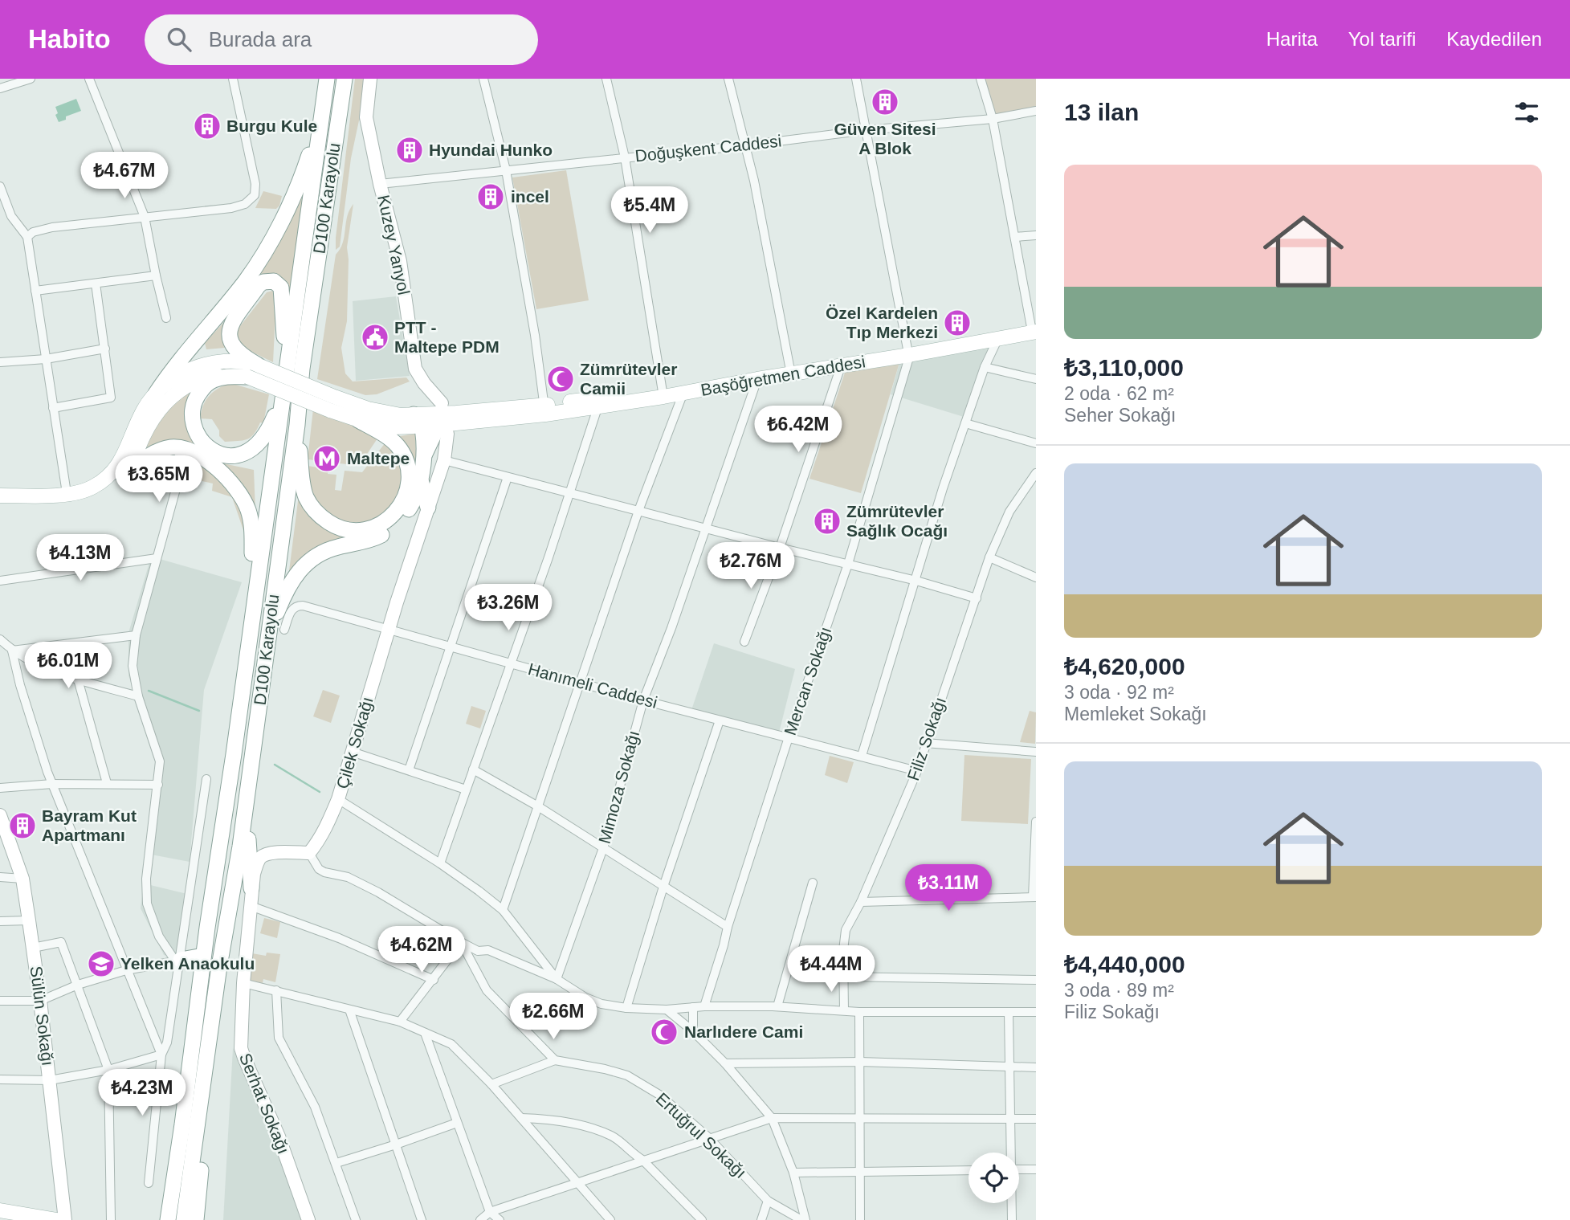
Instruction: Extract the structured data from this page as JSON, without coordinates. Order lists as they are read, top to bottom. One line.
{"streets":{"highway":["D100 Karayolu"],"main road":["Kuzey Yanyol","Başöğretmen Caddesi","Çilek Sokağı","Sülün Sokağı","Serhat Sokağı"],"street":["Doğuşkent Caddesi","Mercan Sokağı","Hanımeli Caddesi","Filiz Sokağı","Mimoza Sokağı","Ertuğrul Sokağı"]},"crossings":[["Doğuşkent Caddesi","Kuzey Yanyol"],["D100 Karayolu","Hanımeli Caddesi"],["Başöğretmen Caddesi","Mercan Sokağı"],["Başöğretmen Caddesi","Çilek Sokağı"],["Başöğretmen Caddesi","Mimoza Sokağı"],["Mercan Sokağı","Hanımeli Caddesi"],["Hanımeli Caddesi","Filiz Sokağı"],["Hanımeli Caddesi","Çilek Sokağı"],["Hanımeli Caddesi","Mimoza Sokağı"]],"places":{"building":["Güven Sitesi A Blok","Burgu Kule","Hyundai Hunko","incel","Özel Kardelen Tıp Merkezi","Zümrütevler Sağlık Ocağı","Bayram Kut Apartmanı"],"public building":["PTT - Maltepe PDM"],"mosque":["Zümrütevler Camii","Narlıdere Cami"],"metro station":["Maltepe"],"school or university":["Yelken Anaokulu"]},"page":{"header":"Habito","search":"Burada ara","nav":["Harita","Yol tarifi","Kaydedilen"],"heading":"13 ilan","list":[{"name":"₺3,110,000","note":"2 oda · 62 m² · Seher Sokağı"},{"name":"₺4,620,000","note":"3 oda · 92 m² · Memleket Sokağı"},{"name":"₺4,440,000","note":"3 oda · 89 m² · Filiz Sokağı"}],"price":["₺4.67M","₺5.4M","₺6.42M","₺3.65M","₺4.13M","₺2.76M","₺3.26M","₺6.01M","₺3.11M","₺4.62M","₺4.44M","₺2.66M","₺4.23M"]}}
